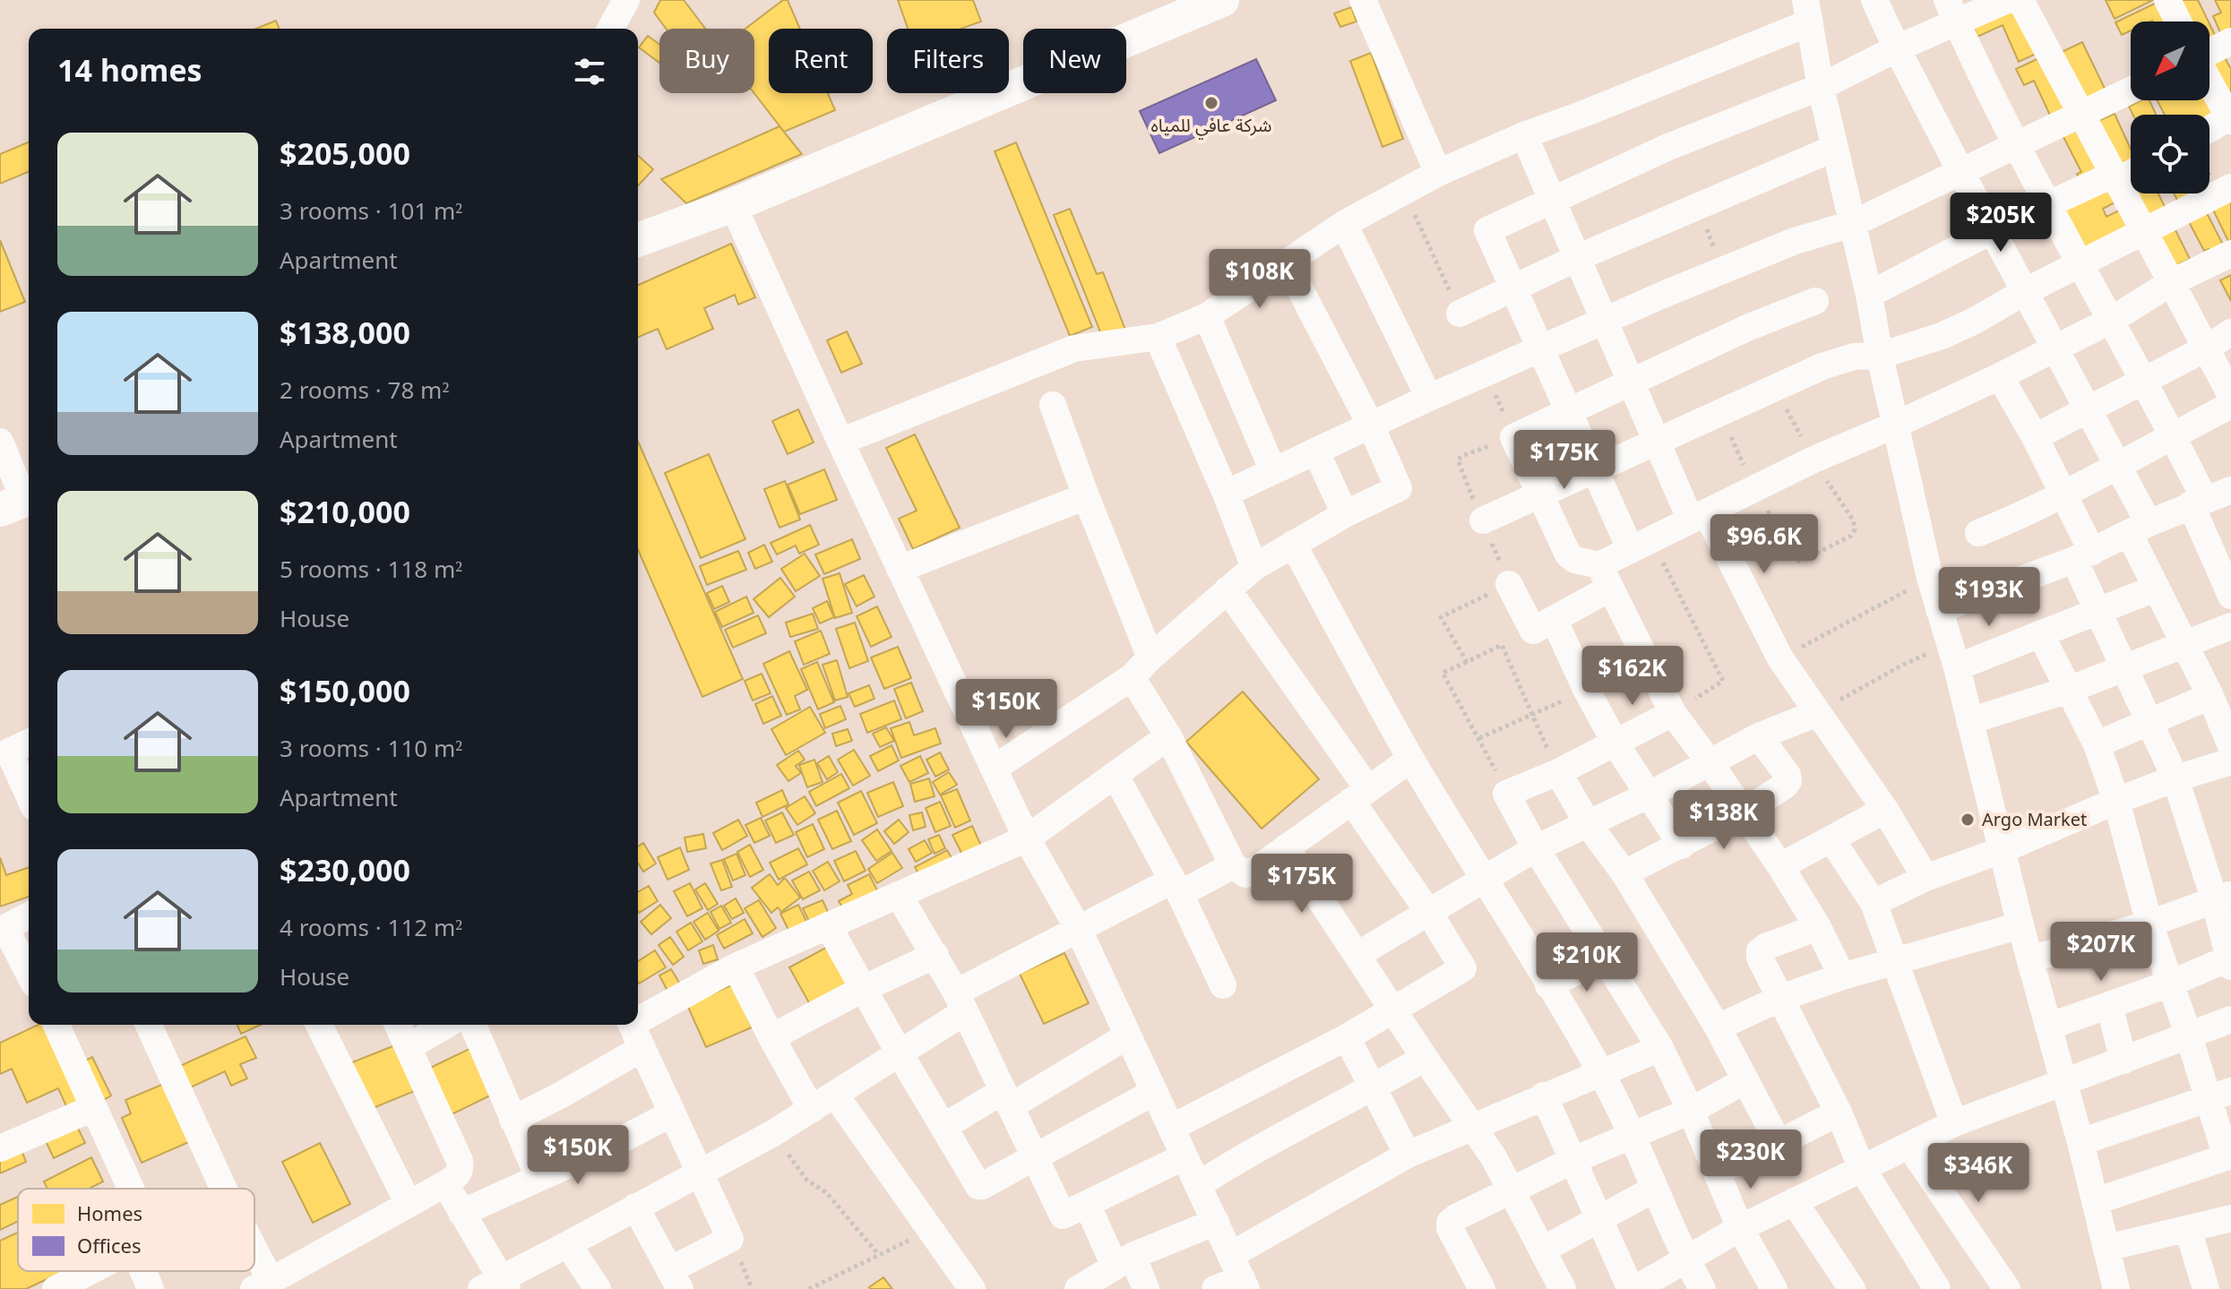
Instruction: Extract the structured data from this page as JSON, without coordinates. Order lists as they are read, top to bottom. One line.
{"places":["شركة عافي للمياه","Argo Market"],"legend":["Homes","Offices"],"north":"bottom left","page":{"chip":["Buy","Rent","Filters","New"],"heading":"14 homes","list":[{"name":"$205,000","note":"3 rooms · 101 m² · Apartment"},{"name":"$138,000","note":"2 rooms · 78 m² · Apartment"},{"name":"$210,000","note":"5 rooms · 118 m² · House"},{"name":"$150,000","note":"3 rooms · 110 m² · Apartment"},{"name":"$230,000","note":"4 rooms · 112 m² · House"}],"price":["$205K","$108K","$175K","$96.6K","$193K","$162K","$150K","$138K","$175K","$207K","$210K","$150K","$230K","$346K"]}}
